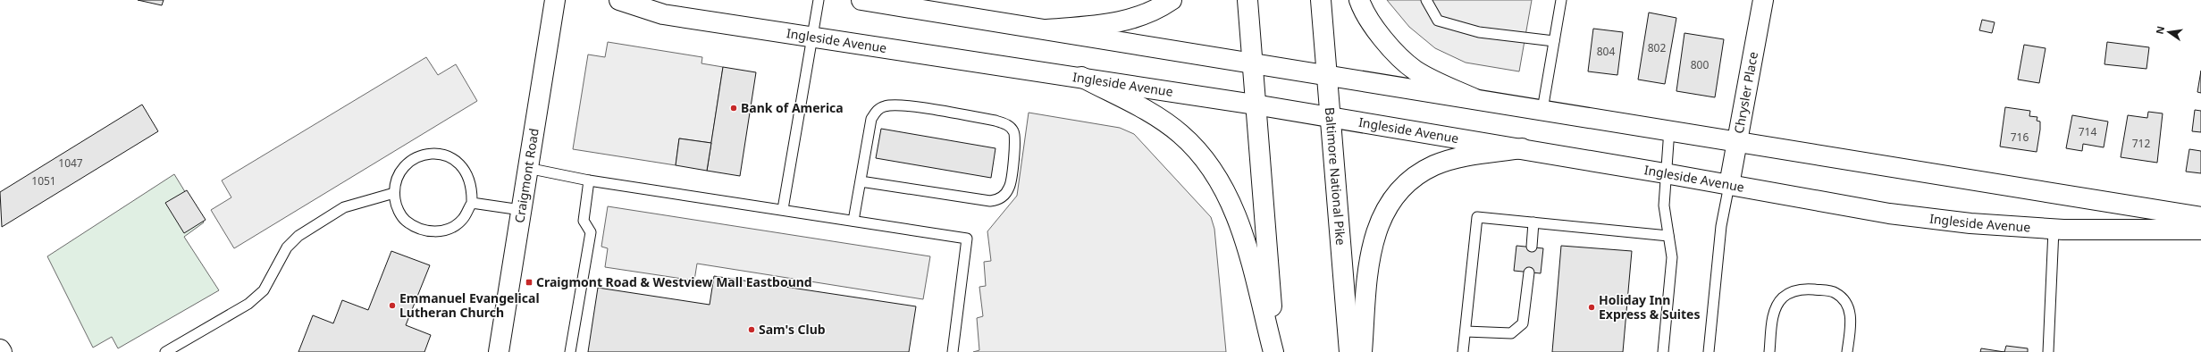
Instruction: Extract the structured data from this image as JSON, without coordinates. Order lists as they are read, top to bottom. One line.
{"streets":{"main road":["Ingleside Avenue","Chrysler Place","Craigmont Road","Baltimore National Pike"]},"crossings":[["Ingleside Avenue","Chrysler Place"],["Ingleside Avenue","Baltimore National Pike"]],"places":{"other":["Bank of America","Emmanuel Evangelical Lutheran Church","Holiday Inn Express & Suites","Sam's Club"],"transit":["Craigmont Road & Westview Mall Eastbound"]},"house_numbers":["802","804","800","714","716","712","1047","1051"],"north":"left"}
